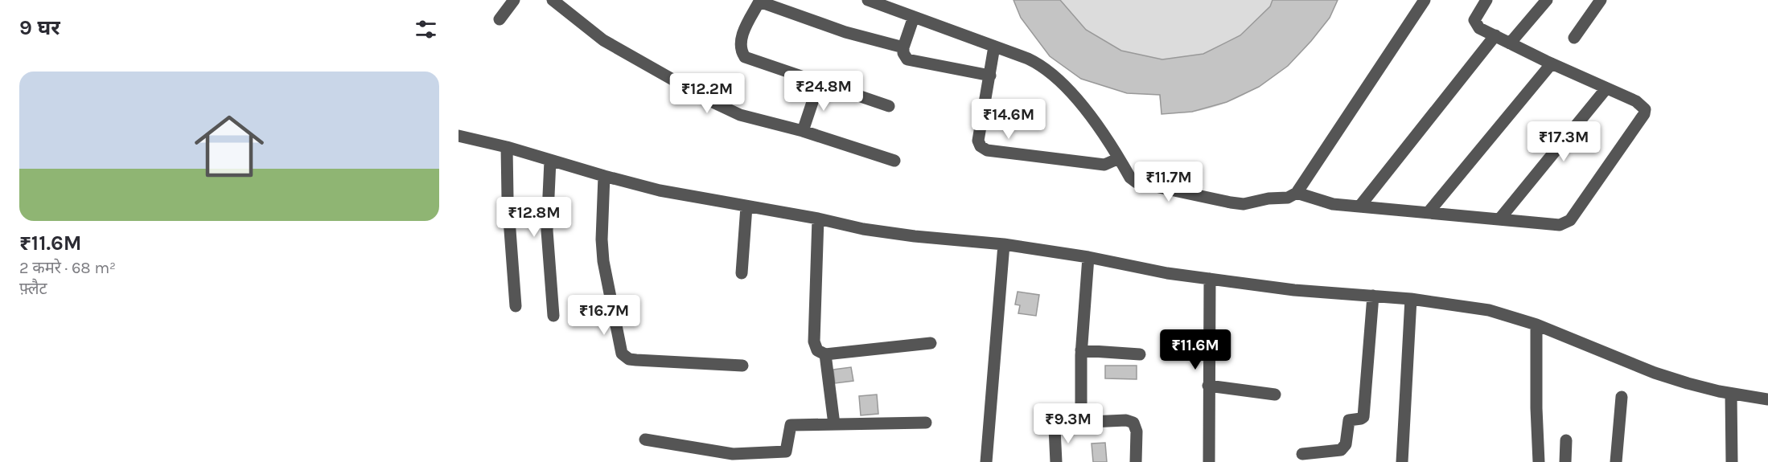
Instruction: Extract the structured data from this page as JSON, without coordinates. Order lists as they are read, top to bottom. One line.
{"page":{"heading":"9 घर","list":[{"name":"₹11.6M","note":"2 कमरे · 68 m² · फ़्लैट"}],"price":["₹24.8M","₹12.2M","₹14.6M","₹17.3M","₹11.7M","₹12.8M","₹16.7M","₹11.6M","₹9.3M"]}}
